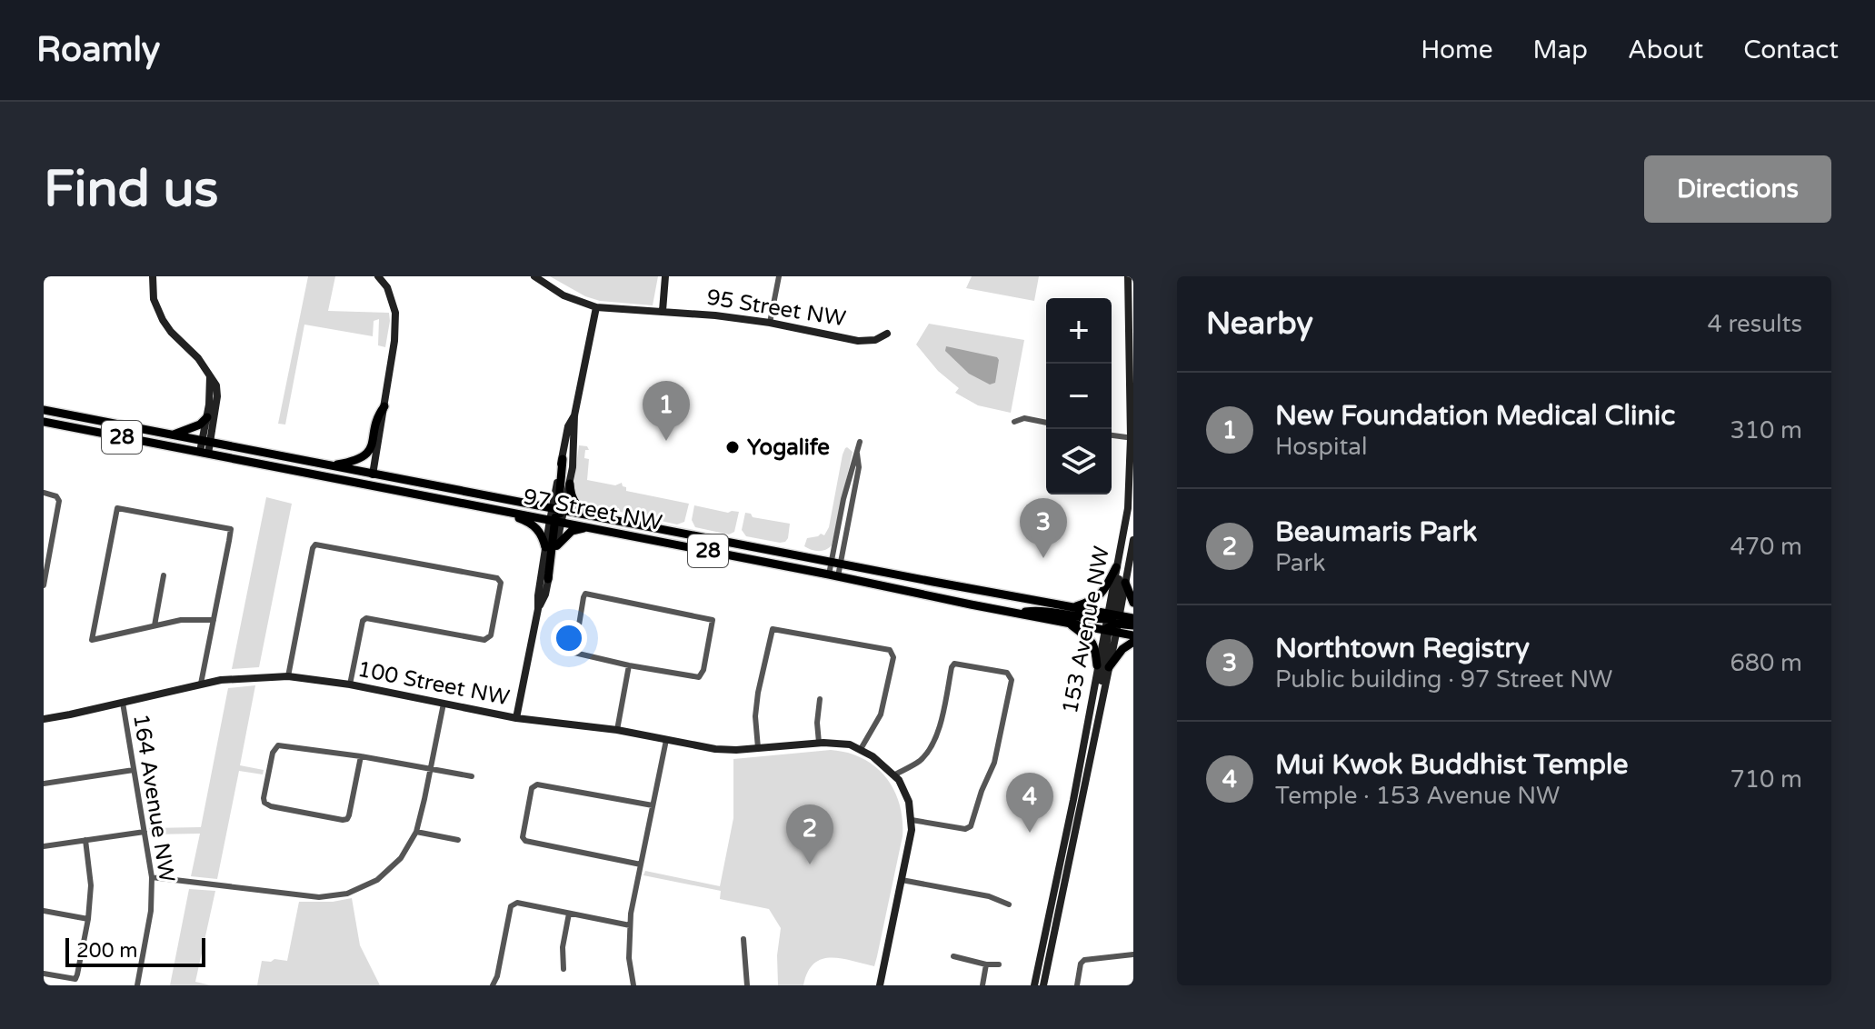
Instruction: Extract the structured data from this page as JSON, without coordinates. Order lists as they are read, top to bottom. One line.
{"streets":{"main road":["28","97 Street NW"],"street":["95 Street NW","153 Avenue NW","100 Street NW","164 Avenue NW"]},"crossings":[["97 Street NW","153 Avenue NW"],["100 Street NW","164 Avenue NW"]],"places":["Yogalife"],"scale_bar":"200 m","page":{"header":"Roamly","nav":["Home","Map","About","Contact"],"buttons":"Directions","title":"Find us","heading":["Nearby","4 results"],"map_buttons":["+","−"],"list":[{"mark":"1","name":"New Foundation Medical Clinic","note":"Hospital","value":"310 m"},{"mark":"2","name":"Beaumaris Park","note":"Park","value":"470 m"},{"mark":"3","name":"Northtown Registry","note":"Public building · 97 Street NW","value":"680 m"},{"mark":"4","name":"Mui Kwok Buddhist Temple","note":"Temple · 153 Avenue NW","value":"710 m"}],"pins":["1","3","4","2"],"scale":"200 m"}}
